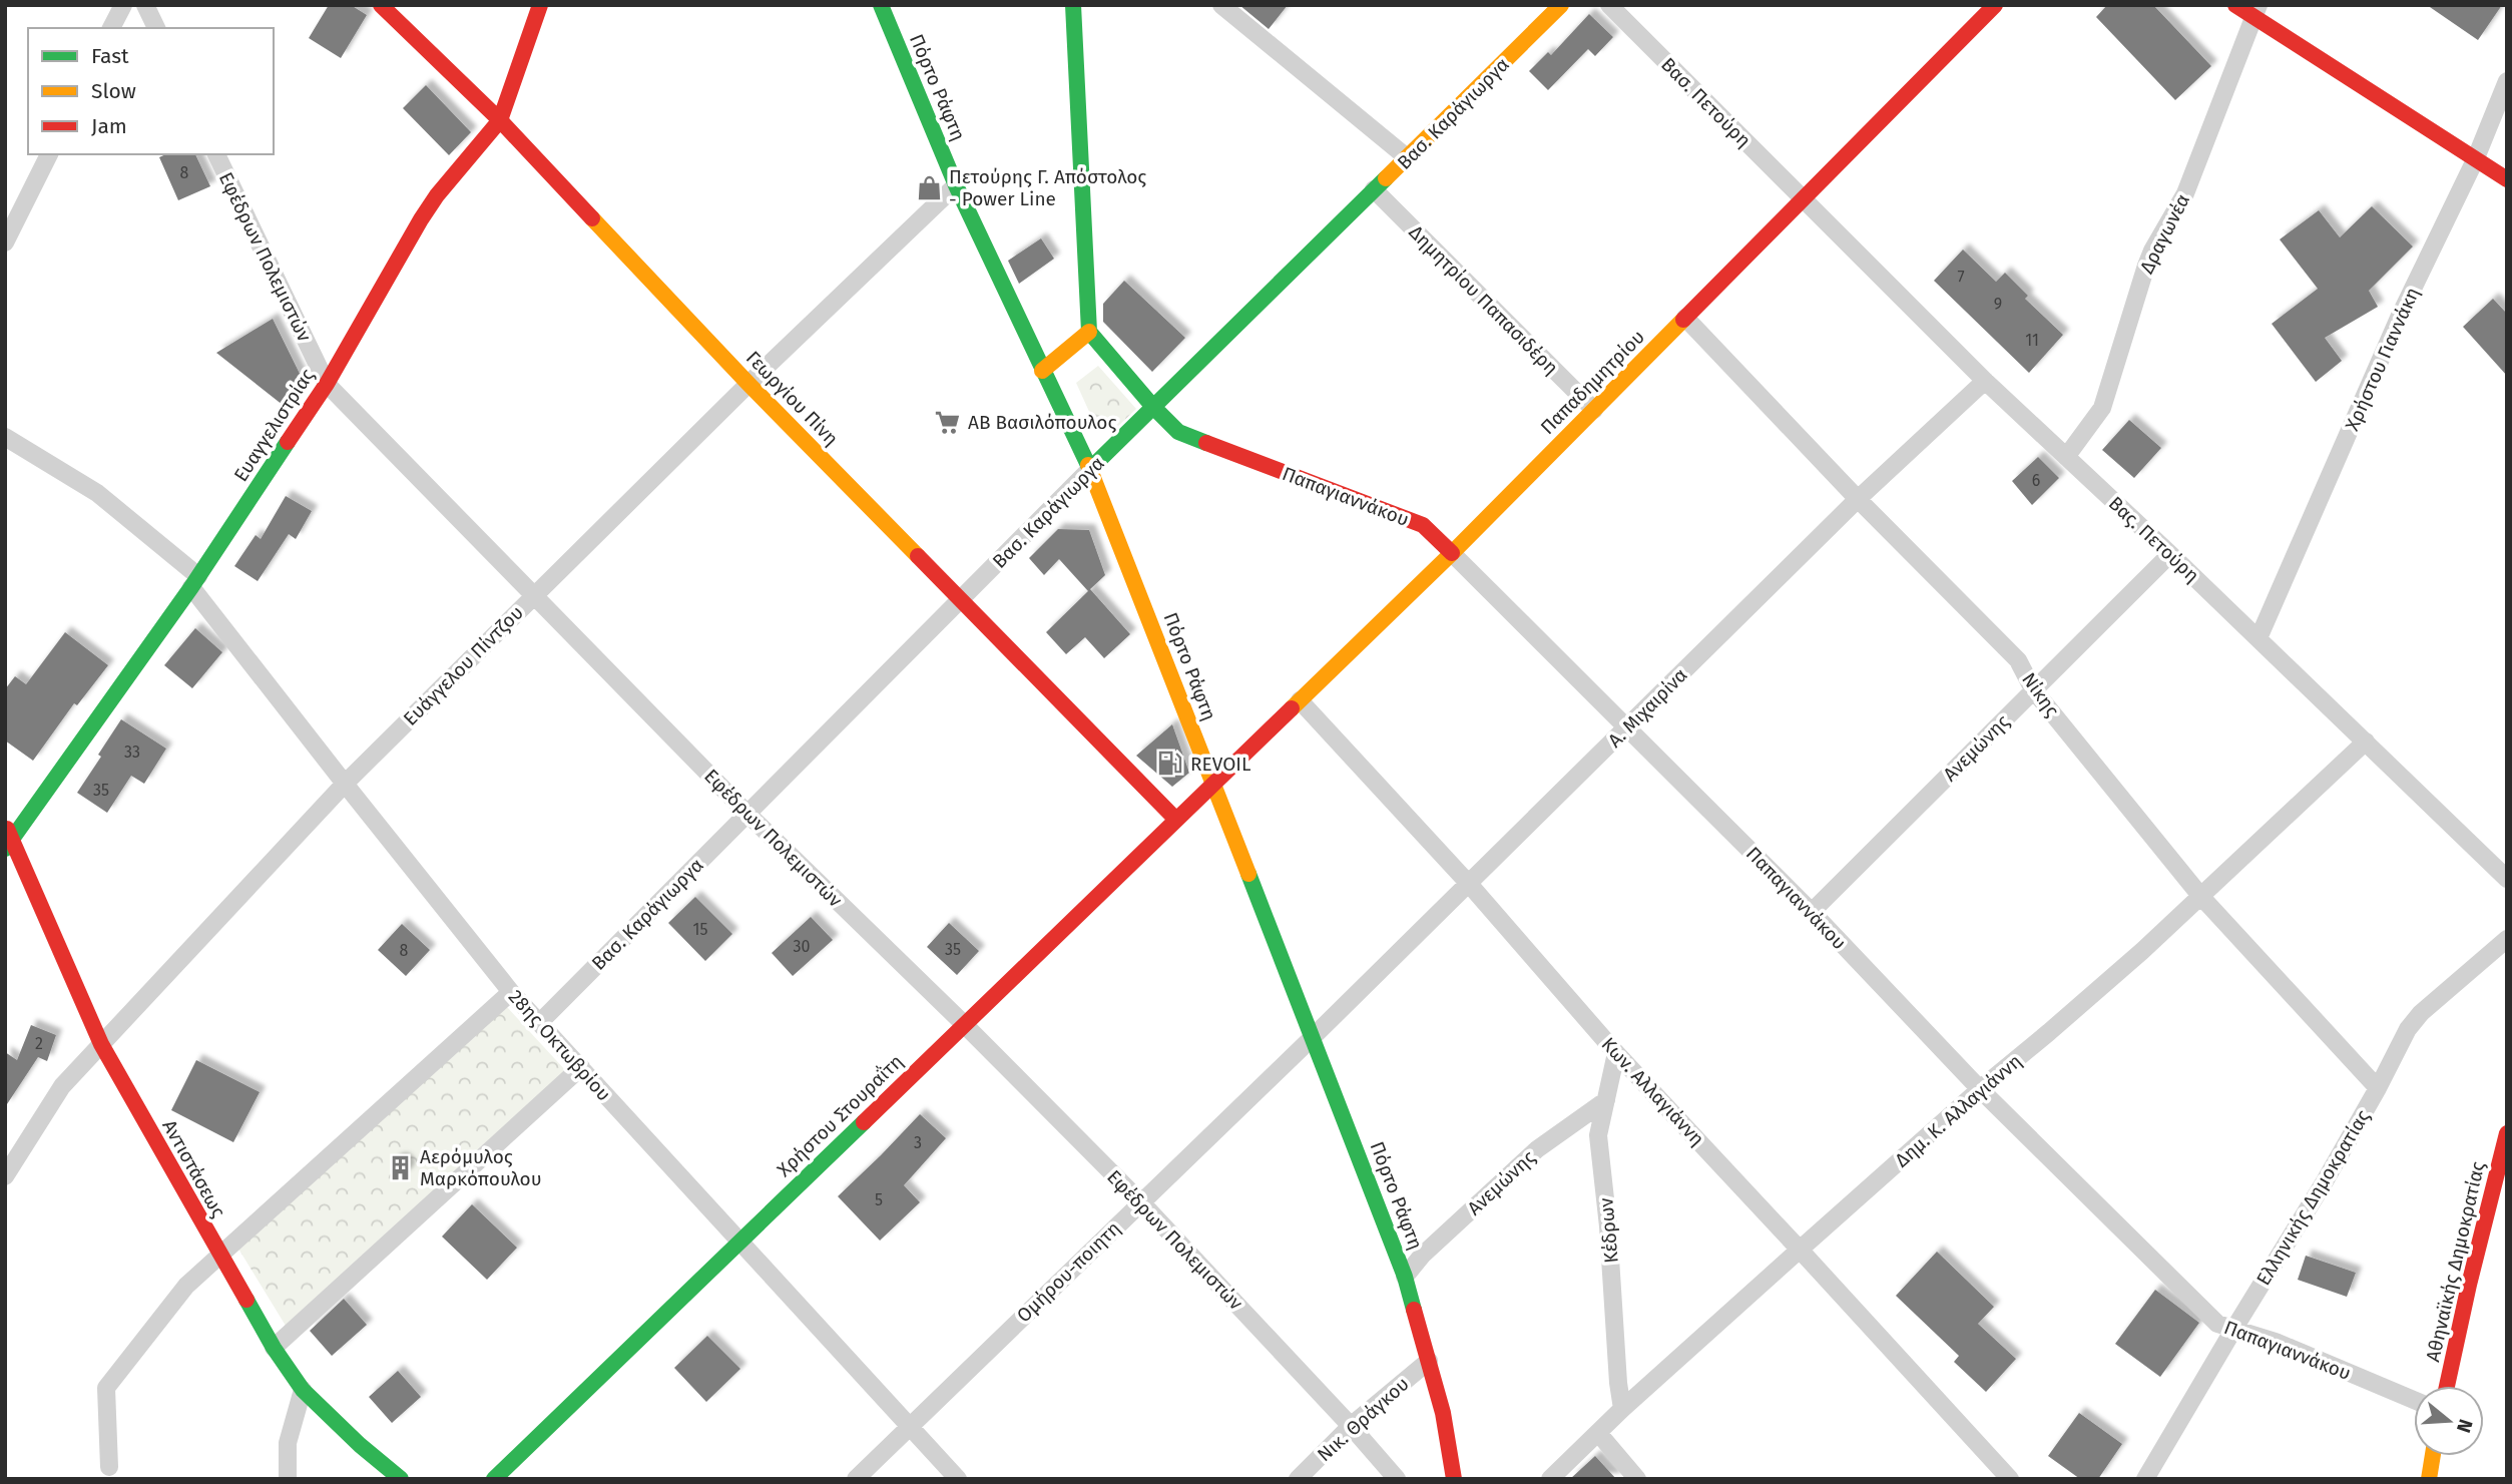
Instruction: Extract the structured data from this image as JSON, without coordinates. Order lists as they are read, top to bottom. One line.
{"streets":{"street":["Πόρτο Ράφτη","Βασ. Πετούρη","Βασ. Καράγιωργα","Δραγωνέα","Εφέδρων Πολεμιστών","Δημητρίου Παπασιδέρη","Χρήστου Γιαννάκη","Παπαδημητρίου","Γεωργίου Πίνη","Ευαγγελιστρίας","Παπαγιαννάκου","Βας. Πετούρη","Ευάγγελου Πίντζου","Νίκης","Α. Μιχαιρίνα","Ανεμώνης","28ης Οκτωβρίου","Κων. Αλλαγιάννη","Δημ. Κ. Αλλαγιάννη","Χρήστου Στουραΐτη","Αντιστάσεως","Ελληνικής Δημοκρατίας","Κέδρων","Αθηναϊκής Δημοκρατίας","Ομήρου-ποιητη","Νικ. Θράγκου"]},"crossings":[["Πόρτο Ράφτη","Βασ. Καράγιωργα"],["Πόρτο Ράφτη","Παπαδημητρίου"],["Πόρτο Ράφτη","Ευάγγελου Πίντζου"],["Πόρτο Ράφτη","Α. Μιχαιρίνα"],["Πόρτο Ράφτη","Ανεμώνης"],["Πόρτο Ράφτη","Χρήστου Στουραΐτη"],["Πόρτο Ράφτη","Ομήρου-ποιητη"],["Πόρτο Ράφτη","Νικ. Θράγκου"],["Βασ. Πετούρη","Παπαδημητρίου"],["Βασ. Πετούρη","Βας. Πετούρη"],["Βασ. Καράγιωργα","Εφέδρων Πολεμιστών"],["Βασ. Καράγιωργα","Δημητρίου Παπασιδέρη"],["Βασ. Καράγιωργα","Γεωργίου Πίνη"],["Βασ. Καράγιωργα","Παπαγιαννάκου"],["Βασ. Καράγιωργα","28ης Οκτωβρίου"],["Δραγωνέα","Βας. Πετούρη"],["Εφέδρων Πολεμιστών","Ευαγγελιστρίας"],["Εφέδρων Πολεμιστών","Ευάγγελου Πίντζου"],["Εφέδρων Πολεμιστών","Χρήστου Στουραΐτη"],["Εφέδρων Πολεμιστών","Ομήρου-ποιητη"],["Εφέδρων Πολεμιστών","Νικ. Θράγκου"],["Δημητρίου Παπασιδέρη","Παπαδημητρίου"],["Χρήστου Γιαννάκη","Βας. Πετούρη"],["Παπαδημητρίου","Παπαγιαννάκου"],["Παπαδημητρίου","Βας. Πετούρη"],["Παπαδημητρίου","Νίκης"],["Παπαδημητρίου","Κων. Αλλαγιάννη"],["Παπαδημητρίου","Χρήστου Στουραΐτη"],["Γεωργίου Πίνη","Ευαγγελιστρίας"],["Γεωργίου Πίνη","Ευάγγελου Πίντζου"],["Γεωργίου Πίνη","Χρήστου Στουραΐτη"],["Ευαγγελιστρίας","28ης Οκτωβρίου"],["Ευαγγελιστρίας","Αντιστάσεως"],["Παπαγιαννάκου","Α. Μιχαιρίνα"],["Παπαγιαννάκου","Ανεμώνης"],["Παπαγιαννάκου","Δημ. Κ. Αλλαγιάννη"],["Παπαγιαννάκου","Ελληνικής Δημοκρατίας"],["Βας. Πετούρη","Α. Μιχαιρίνα"],["Βας. Πετούρη","Ανεμώνης"],["Βας. Πετούρη","Δημ. Κ. Αλλαγιάννη"],["Ευάγγελου Πίντζου","28ης Οκτωβρίου"],["Ευάγγελου Πίντζου","Αντιστάσεως"],["Νίκης","Α. Μιχαιρίνα"],["Νίκης","Ανεμώνης"],["Νίκης","Δημ. Κ. Αλλαγιάννη"],["Νίκης","Ελληνικής Δημοκρατίας"],["Α. Μιχαιρίνα","Κων. Αλλαγιάννη"],["Α. Μιχαιρίνα","Ομήρου-ποιητη"],["Ανεμώνης","Κέδρων"],["28ης Οκτωβρίου","Χρήστου Στουραΐτη"],["28ης Οκτωβρίου","Ομήρου-ποιητη"],["Κων. Αλλαγιάννη","Δημ. Κ. Αλλαγιάννη"],["Κων. Αλλαγιάννη","Κέδρων"],["Δημ. Κ. Αλλαγιάννη","Κέδρων"]],"places":{"shop":["Πετούρης Γ. Απόστολος - Power Line"],"supermarket":["ΑΒ Βασιλόπουλος"],"fuel station":["REVOIL"],"building":["Αερόμυλος Μαρκόπουλου"]},"house_numbers":["8","7","9","11","6","33","35","15","30","35","8","2","3","5"],"legend":["Fast","Slow","Jam"],"north":"right"}
